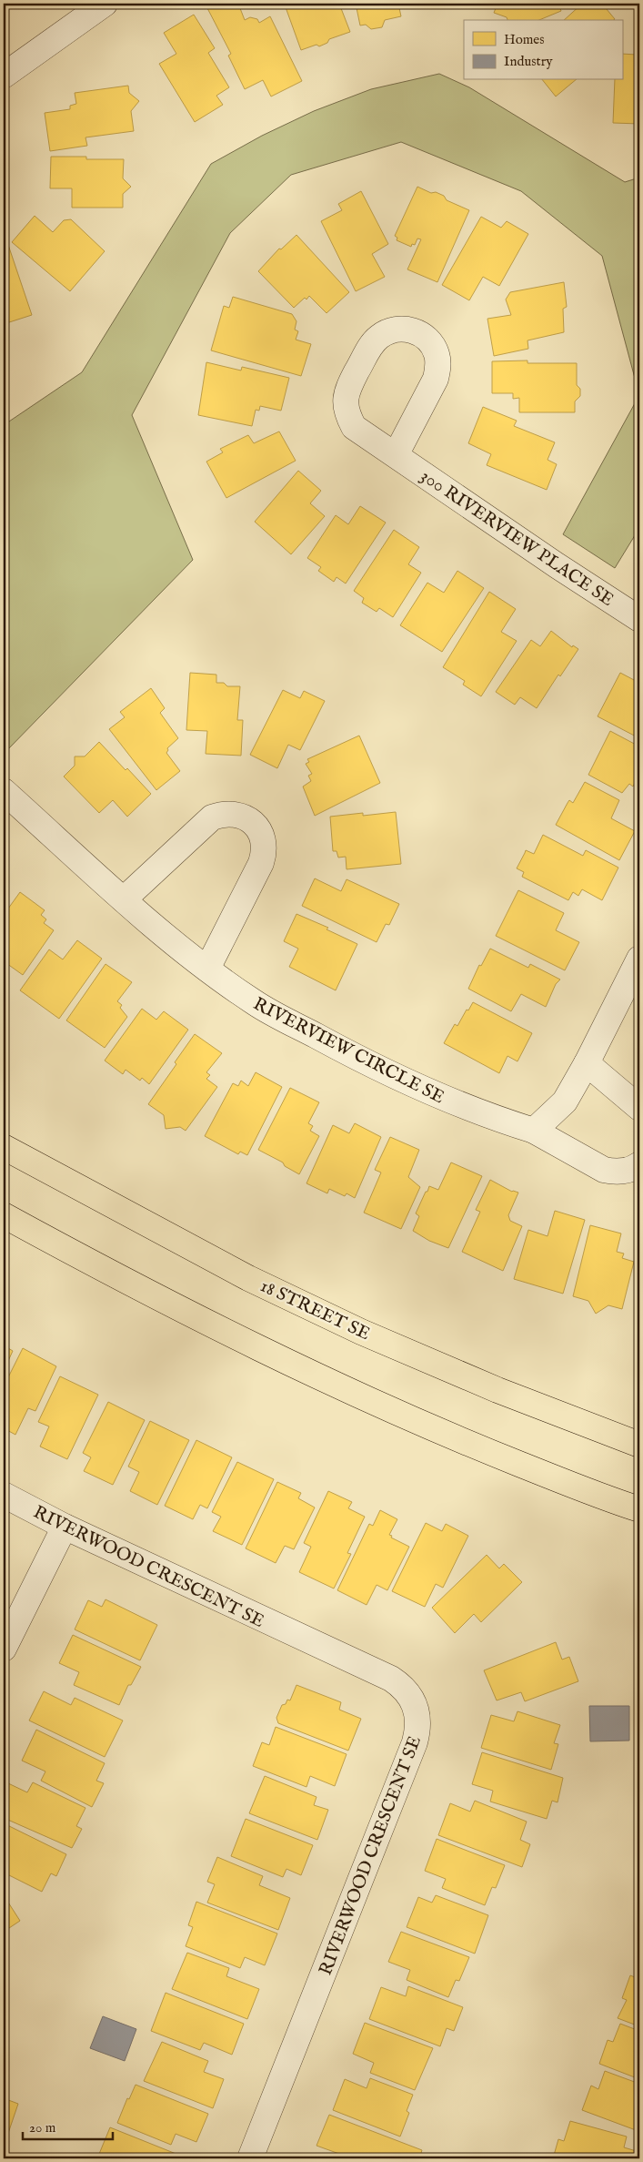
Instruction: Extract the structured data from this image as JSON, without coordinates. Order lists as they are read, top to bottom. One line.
{"streets":{"main road":["18 STREET SE"],"street":["300 RIVERVIEW PLACE SE","RIVERVIEW CIRCLE SE","RIVERWOOD CRESCENT SE"]},"legend":["Homes","Industry"],"scale_bar":"20 m"}
